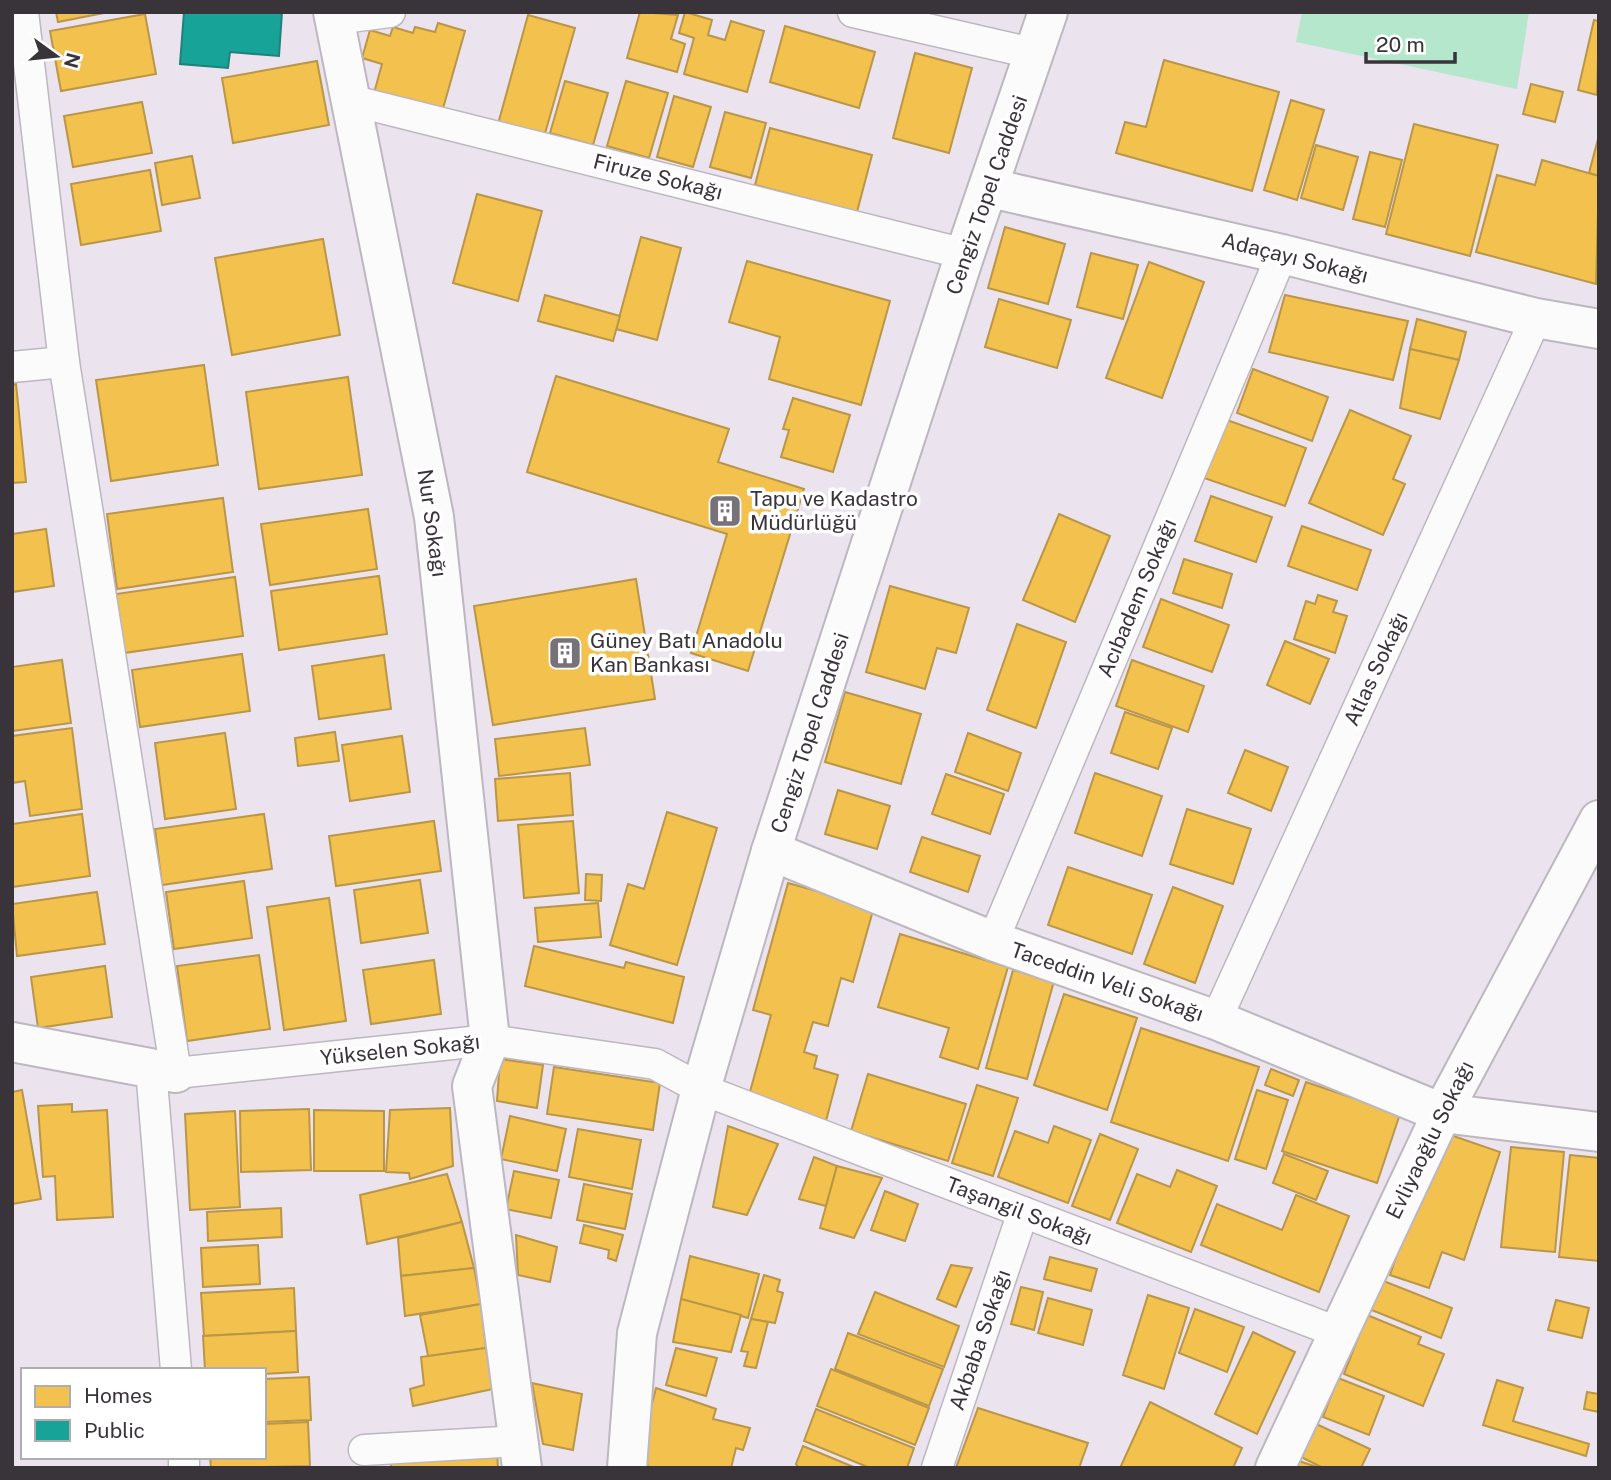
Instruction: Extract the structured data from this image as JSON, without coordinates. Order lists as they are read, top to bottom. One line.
{"streets":{"main road":["Cengiz Topel Caddesi","Adaçayı Sokağı","Nur Sokağı","Taceddin Veli Sokağı","Evliyaoğlu Sokağı"],"street":["Firuze Sokağı","Acıbadem Sokağı","Atlas Sokağı","Yükselen Sokağı","Taşangil Sokağı","Akbaba Sokağı"]},"crossings":[["Firuze Sokağı","Cengiz Topel Caddesi"],["Firuze Sokağı","Nur Sokağı"],["Cengiz Topel Caddesi","Adaçayı Sokağı"],["Cengiz Topel Caddesi","Taceddin Veli Sokağı"],["Cengiz Topel Caddesi","Yükselen Sokağı"],["Cengiz Topel Caddesi","Taşangil Sokağı"],["Adaçayı Sokağı","Acıbadem Sokağı"],["Adaçayı Sokağı","Atlas Sokağı"],["Nur Sokağı","Yükselen Sokağı"],["Acıbadem Sokağı","Taceddin Veli Sokağı"],["Atlas Sokağı","Taceddin Veli Sokağı"],["Taceddin Veli Sokağı","Evliyaoğlu Sokağı"],["Yükselen Sokağı","Taşangil Sokağı"],["Evliyaoğlu Sokağı","Taşangil Sokağı"],["Taşangil Sokağı","Akbaba Sokağı"]],"places":{"building":["Tapu ve Kadastro Müdürlüğü","Güney Batı Anadolu Kan Bankası"]},"legend":["Homes","Public"],"scale_bar":"20 m","north":"right"}
